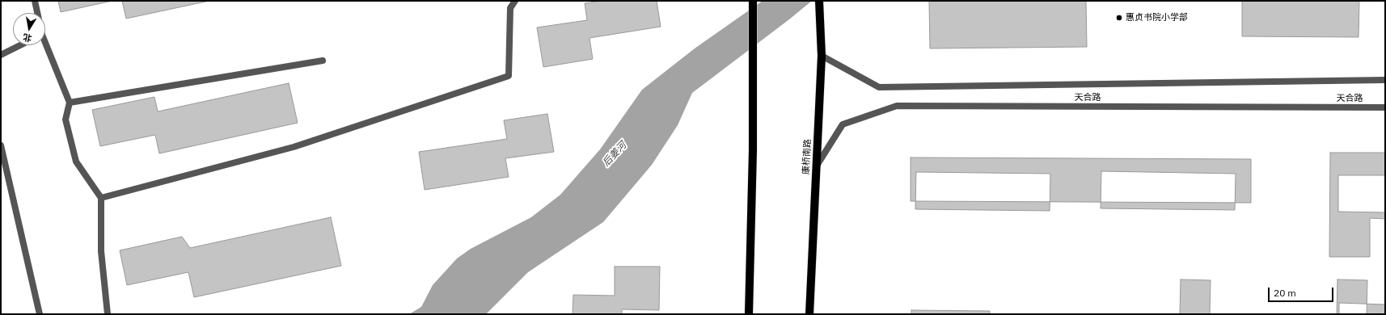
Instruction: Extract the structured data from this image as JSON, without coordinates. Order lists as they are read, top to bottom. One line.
{"streets":{"main road":["康桥南路"],"street":["天合路"]},"crossings":[["天合路","康桥南路"]],"water":["后姜河"],"places":["惠贞书院小学部"],"scale_bar":"20 m","north":"bottom"}
